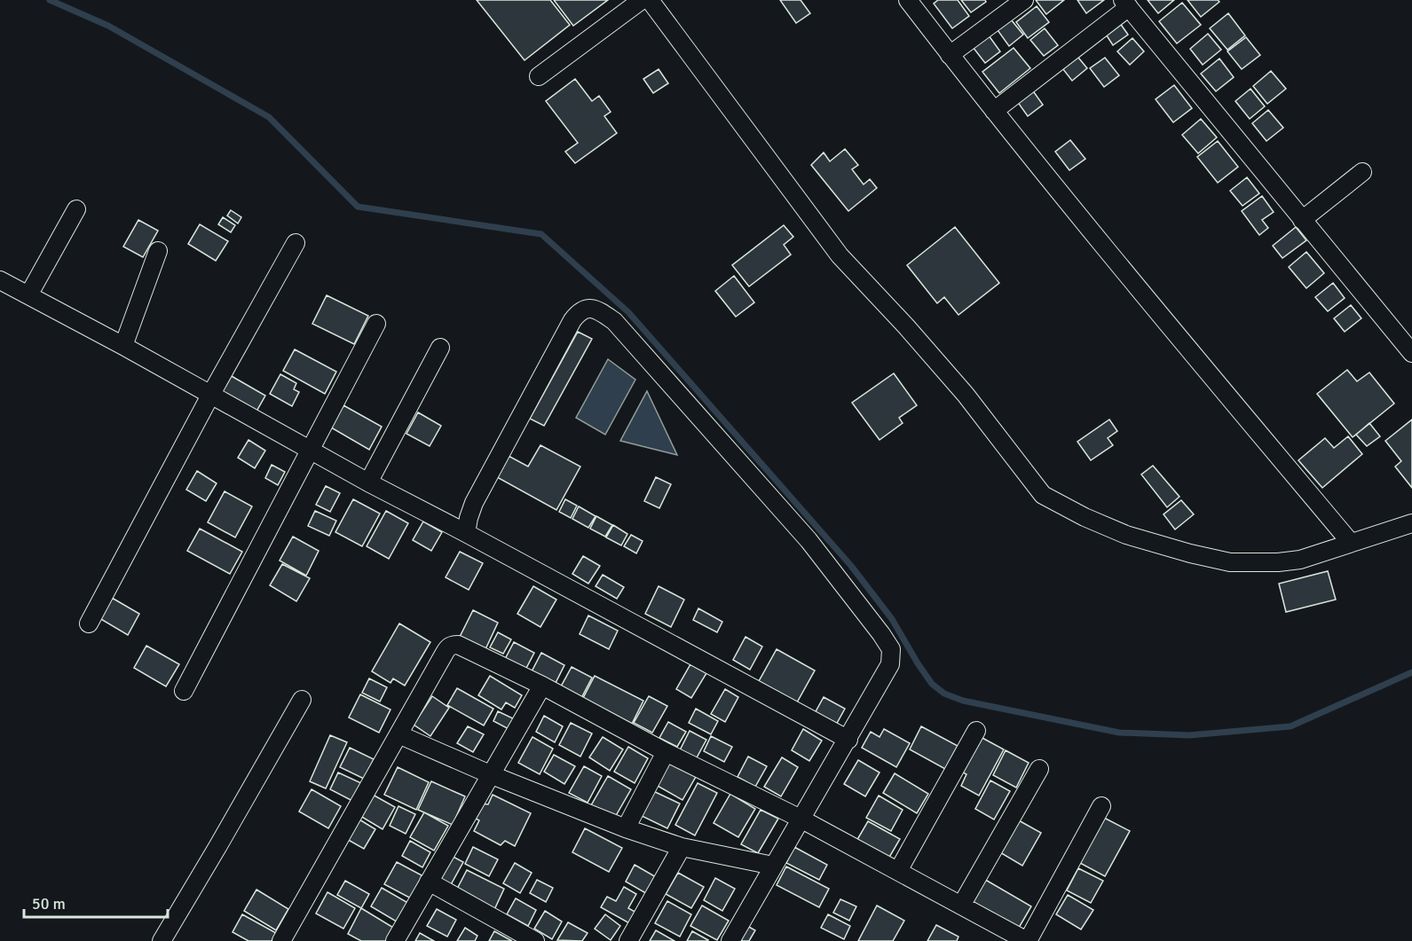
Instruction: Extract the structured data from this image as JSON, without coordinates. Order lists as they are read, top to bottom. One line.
{"scale_bar":"50 m"}
